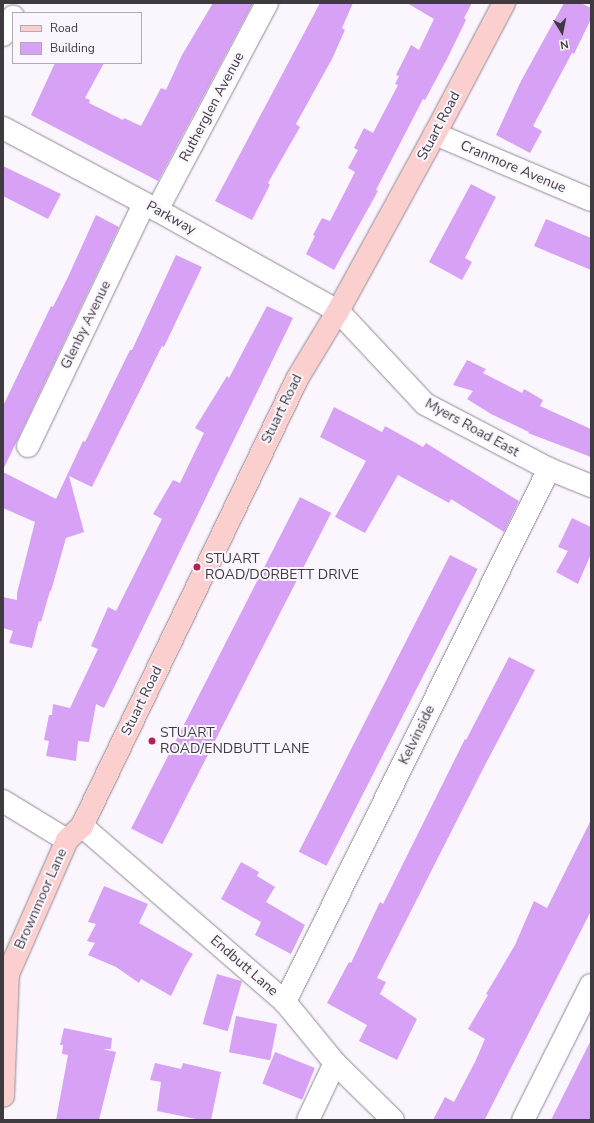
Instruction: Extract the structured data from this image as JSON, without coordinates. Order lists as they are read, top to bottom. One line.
{"streets":{"street":["Rutherglen Avenue","Stuart Road","Cranmore Avenue","Parkway","Glenby Avenue","Myers Road East","Kelvinside","Brownmoor Lane","Endbutt Lane"]},"crossings":[["Rutherglen Avenue","Parkway"],["Rutherglen Avenue","Glenby Avenue"],["Stuart Road","Cranmore Avenue"],["Stuart Road","Parkway"],["Stuart Road","Myers Road East"],["Stuart Road","Brownmoor Lane"],["Stuart Road","Endbutt Lane"],["Parkway","Glenby Avenue"],["Parkway","Myers Road East"],["Myers Road East","Kelvinside"],["Kelvinside","Endbutt Lane"],["Brownmoor Lane","Endbutt Lane"]],"places":["STUART ROAD/DORBETT DRIVE","STUART ROAD/ENDBUTT LANE"],"legend":["Road","Building"],"north":"bottom"}
